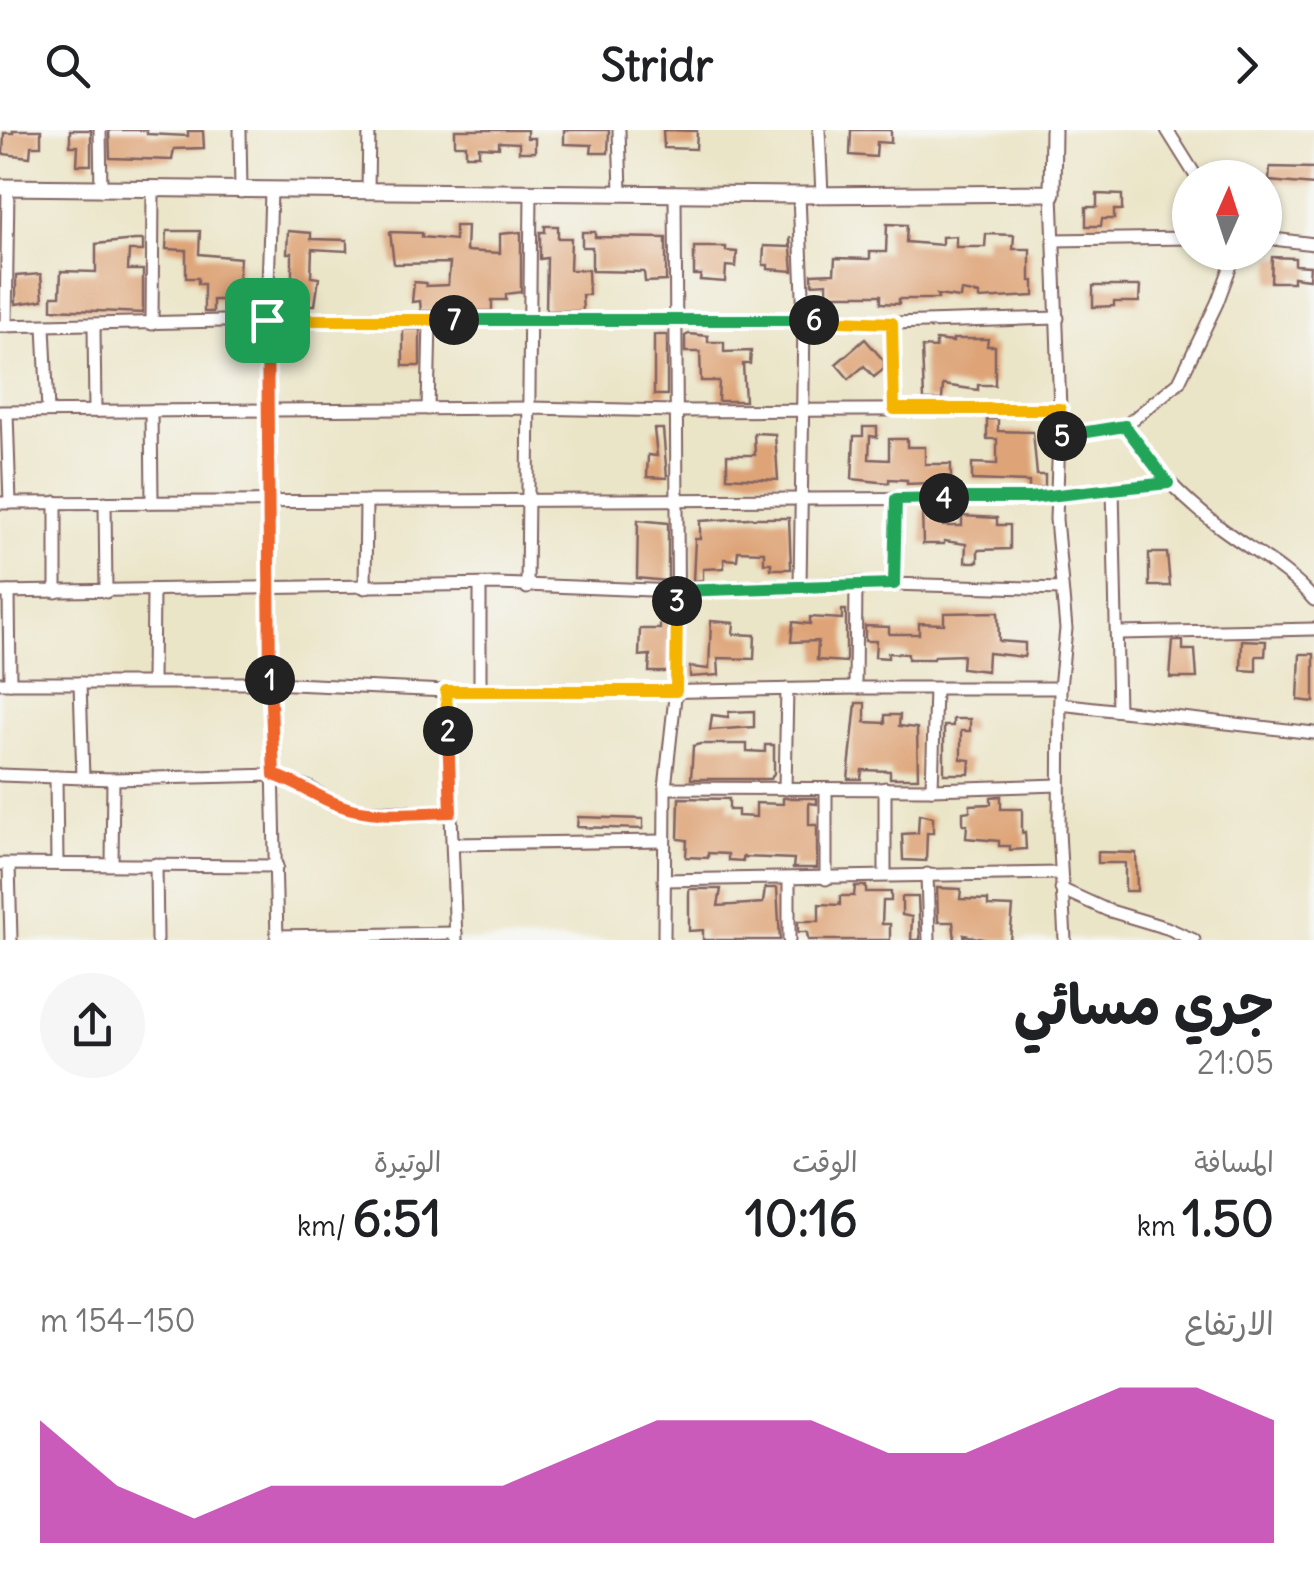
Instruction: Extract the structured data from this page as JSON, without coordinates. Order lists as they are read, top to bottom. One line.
{"north":"top","page":{"header":"Stridr","pins":["6","7","5","4","3","1","2"],"heading":["جري مسائي","21:05"],"stats":[["المسافة","1.50 km"],["الوقت","10:16"],["الوتيرة","6:51 /km"]],"chart":["الارتفاع","150–154 m"]}}
